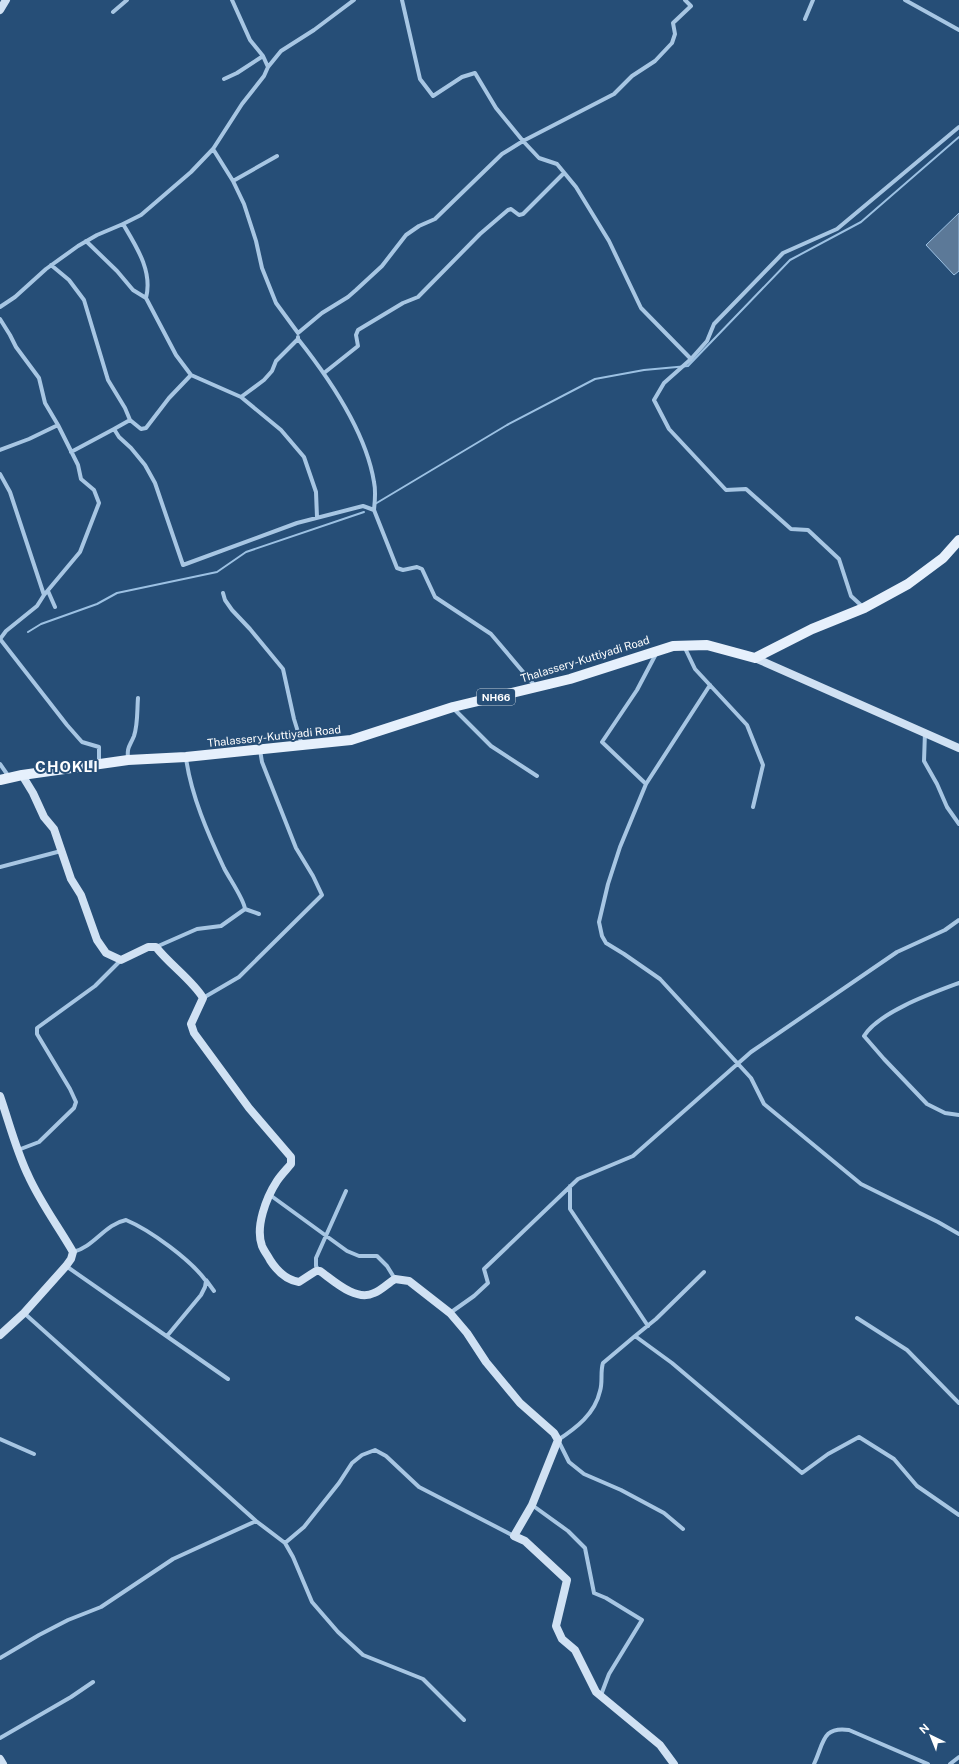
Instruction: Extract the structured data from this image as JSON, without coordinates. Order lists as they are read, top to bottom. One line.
{"streets":{"main road":["Thalassery-Kuttiyadi Road","NH66"]},"districts":["CHOKLI"],"north":"top left"}
